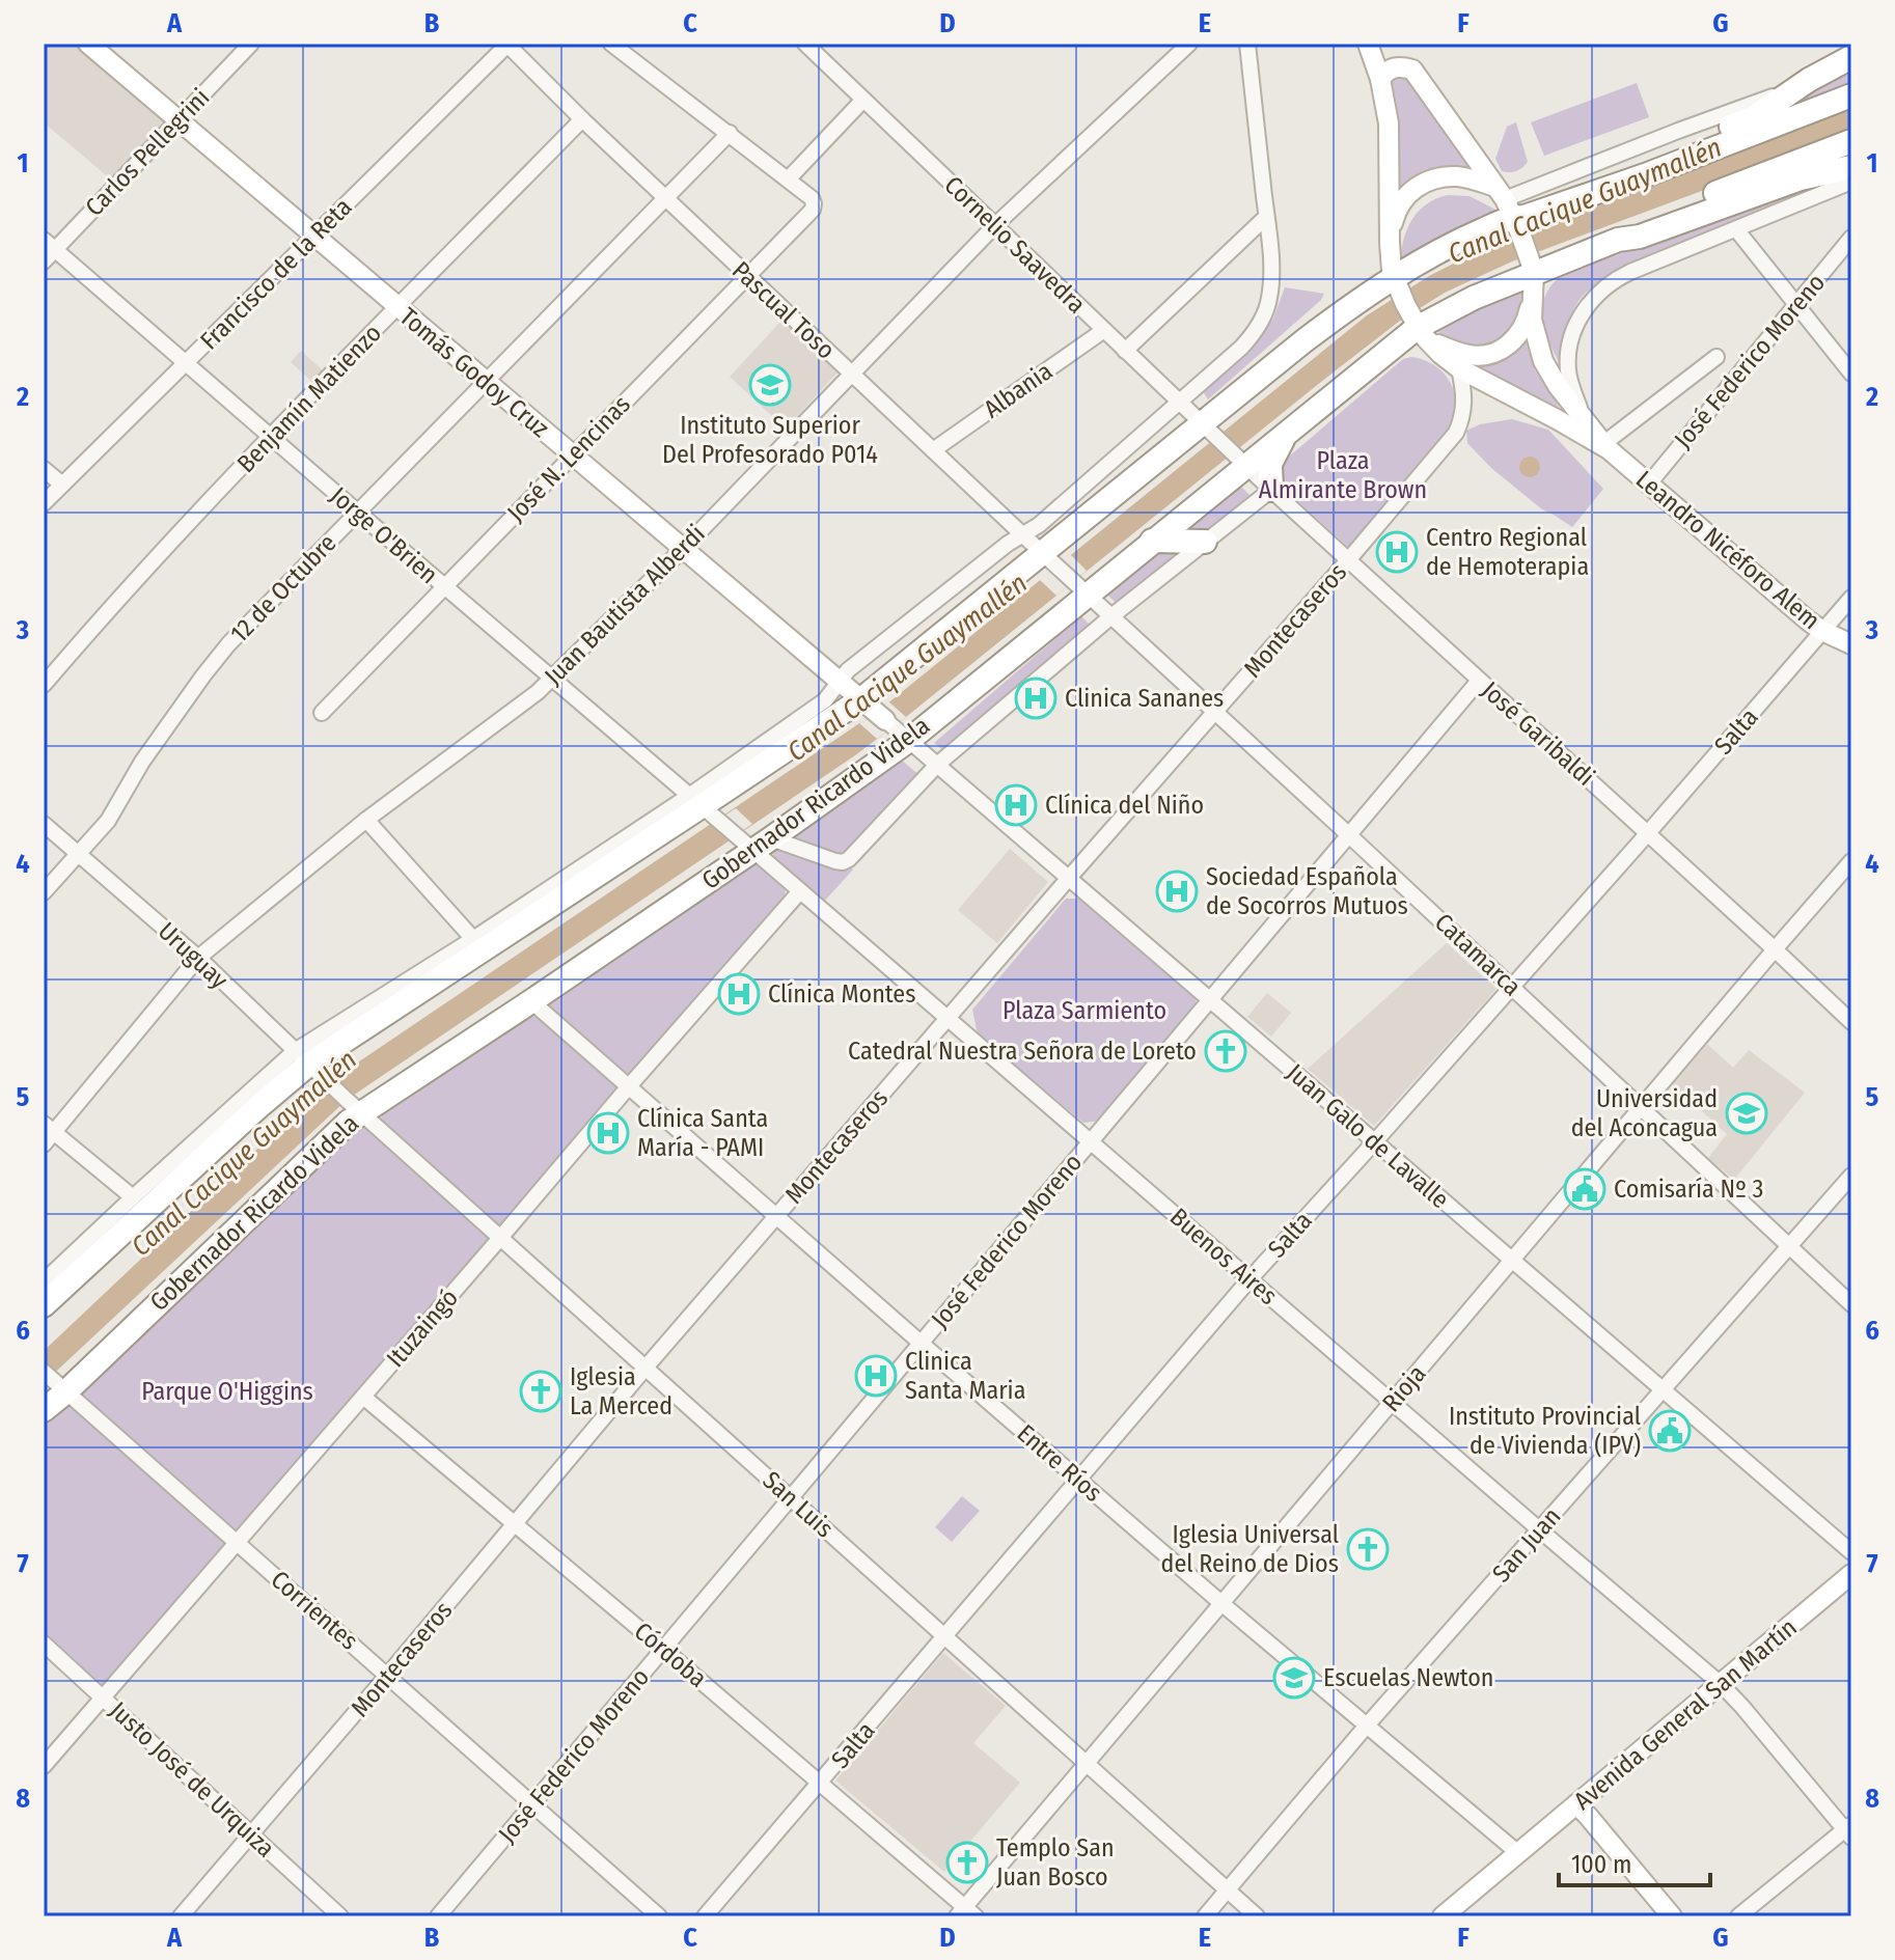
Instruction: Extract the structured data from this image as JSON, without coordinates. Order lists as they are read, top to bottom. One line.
{"streets":{"highway":["Gobernador Ricardo Videla"],"main road":["Tomás Godoy Cruz","Leandro Nicéforo Alem","Avenida General San Martín"],"street":["Carlos Pellegrini","Cornelio Saavedra","Francisco de la Reta","Pascual Toso","José Federico Moreno","Albania","Benjamín Matienzo","José N. Lencinas","Jorge O'Brien","12 de Octubre","Juan Bautista Alberdi","Montecaseros","Salta","José Garibaldi","Catamarca","Uruguay","Juan Galo de Lavalle","Buenos Aires","Ituzaingó","Rioja","Entre Ríos","San Luis","San Juan","Corrientes","Córdoba","Justo José de Urquiza"]},"crossings":[["Carlos Pellegrini","Tomás Godoy Cruz"],["Carlos Pellegrini","Jorge O'Brien"],["Cornelio Saavedra","Albania"],["Cornelio Saavedra","Juan Bautista Alberdi"],["Cornelio Saavedra","José Garibaldi"],["Cornelio Saavedra","Gobernador Ricardo Videla"],["Francisco de la Reta","Pascual Toso"],["Francisco de la Reta","Tomás Godoy Cruz"],["Francisco de la Reta","Jorge O'Brien"],["Pascual Toso","Albania"],["Pascual Toso","Benjamín Matienzo"],["Pascual Toso","José N. Lencinas"],["Pascual Toso","12 de Octubre"],["Pascual Toso","Juan Bautista Alberdi"],["Pascual Toso","Gobernador Ricardo Videla"],["Pascual Toso","Catamarca"],["José Federico Moreno","Leandro Nicéforo Alem"],["José Federico Moreno","José Garibaldi"],["José Federico Moreno","Catamarca"],["José Federico Moreno","Juan Galo de Lavalle"],["José Federico Moreno","Buenos Aires"],["José Federico Moreno","Entre Ríos"],["José Federico Moreno","San Luis"],["José Federico Moreno","Corrientes"],["José Federico Moreno","Córdoba"],["Tomás Godoy Cruz","Benjamín Matienzo"],["Tomás Godoy Cruz","José N. Lencinas"],["Tomás Godoy Cruz","12 de Octubre"],["Tomás Godoy Cruz","Juan Bautista Alberdi"],["Tomás Godoy Cruz","Gobernador Ricardo Videla"],["Tomás Godoy Cruz","Juan Galo de Lavalle"],["Benjamín Matienzo","Jorge O'Brien"],["José N. Lencinas","Jorge O'Brien"],["Jorge O'Brien","12 de Octubre"],["Jorge O'Brien","Juan Bautista Alberdi"],["Jorge O'Brien","Gobernador Ricardo Videla"],["Jorge O'Brien","Buenos Aires"],["Leandro Nicéforo Alem","Montecaseros"],["Leandro Nicéforo Alem","Salta"],["Leandro Nicéforo Alem","Gobernador Ricardo Videla"],["12 de Octubre","Uruguay"],["Juan Bautista Alberdi","Uruguay"],["Montecaseros","José Garibaldi"],["Montecaseros","Catamarca"],["Montecaseros","Juan Galo de Lavalle"],["Montecaseros","Buenos Aires"],["Montecaseros","Entre Ríos"],["Montecaseros","San Luis"],["Montecaseros","Corrientes"],["Montecaseros","Córdoba"],["Montecaseros","Justo José de Urquiza"],["Salta","José Garibaldi"],["Salta","Catamarca"],["Salta","Juan Galo de Lavalle"],["Salta","Buenos Aires"],["Salta","Entre Ríos"],["Salta","San Luis"],["Salta","Córdoba"],["José Garibaldi","Gobernador Ricardo Videla"],["José Garibaldi","Rioja"],["Gobernador Ricardo Videla","Catamarca"],["Gobernador Ricardo Videla","Uruguay"],["Gobernador Ricardo Videla","Juan Galo de Lavalle"],["Gobernador Ricardo Videla","Buenos Aires"],["Gobernador Ricardo Videla","Entre Ríos"],["Gobernador Ricardo Videla","San Luis"],["Gobernador Ricardo Videla","Corrientes"],["Catamarca","Rioja"],["Catamarca","San Juan"],["Uruguay","San Luis"],["Juan Galo de Lavalle","Rioja"],["Juan Galo de Lavalle","San Juan"],["Buenos Aires","Ituzaingó"],["Buenos Aires","Rioja"],["Buenos Aires","San Juan"],["Buenos Aires","Avenida General San Martín"],["Ituzaingó","Entre Ríos"],["Ituzaingó","San Luis"],["Ituzaingó","Corrientes"],["Ituzaingó","Córdoba"],["Ituzaingó","Justo José de Urquiza"],["Rioja","Entre Ríos"],["Rioja","San Luis"],["Rioja","Córdoba"],["Entre Ríos","San Juan"],["Entre Ríos","Avenida General San Martín"],["San Luis","San Juan"]],"water":["Canal Cacique Guaymallén"],"parks":["Plaza Almirante Brown","Plaza Sarmiento","Parque O'Higgins"],"places":{"school or university":["Instituto Superior Del Profesorado P014","Universidad del Aconcagua","Escuelas Newton"],"hospital":["Centro Regional de Hemoterapia","Clinica Sananes","Clínica del Niño","Sociedad Española de Socorros Mutuos","Clínica Montes","Clínica Santa María - PAMI","Clinica Santa Maria"],"church":["Catedral Nuestra Señora de Loreto","Iglesia La Merced","Iglesia Universal del Reino de Dios","Templo San Juan Bosco"],"public building":["Comisaría Nº 3","Instituto Provincial de Vivienda (IPV)"]},"scale_bar":"100 m","grid":{"columns":["A","B","C","D","E","F","G"],"rows":["1","2","3","4","5","6","7","8"]}}
